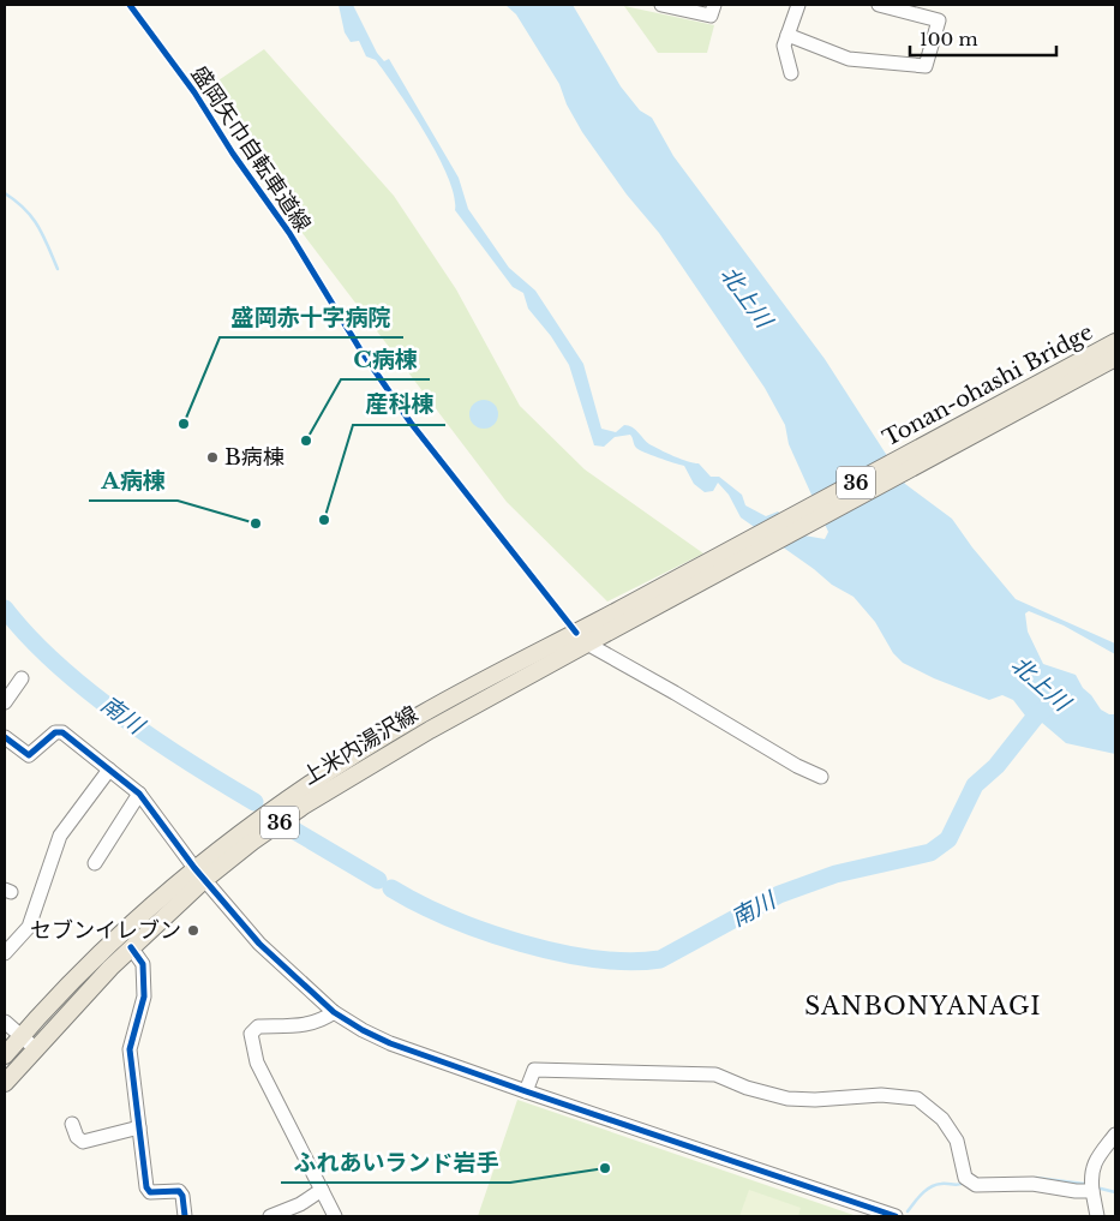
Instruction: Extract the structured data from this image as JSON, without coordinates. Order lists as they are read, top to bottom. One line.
{"streets":{"main road":["Tonan-ohashi Bridge","36","上米内湯沢線"],"cycle path":["盛岡矢巾自転車道線"]},"crossings":[["Tonan-ohashi Bridge","上米内湯沢線"]],"districts":["SANBONYANAGI"],"water":["北上川","南川"],"places":["盛岡赤十字病院","C病棟","B病棟","産科棟","A病棟","セブンイレブン","ふれあいランド岩手"],"scale_bar":"100 m"}
